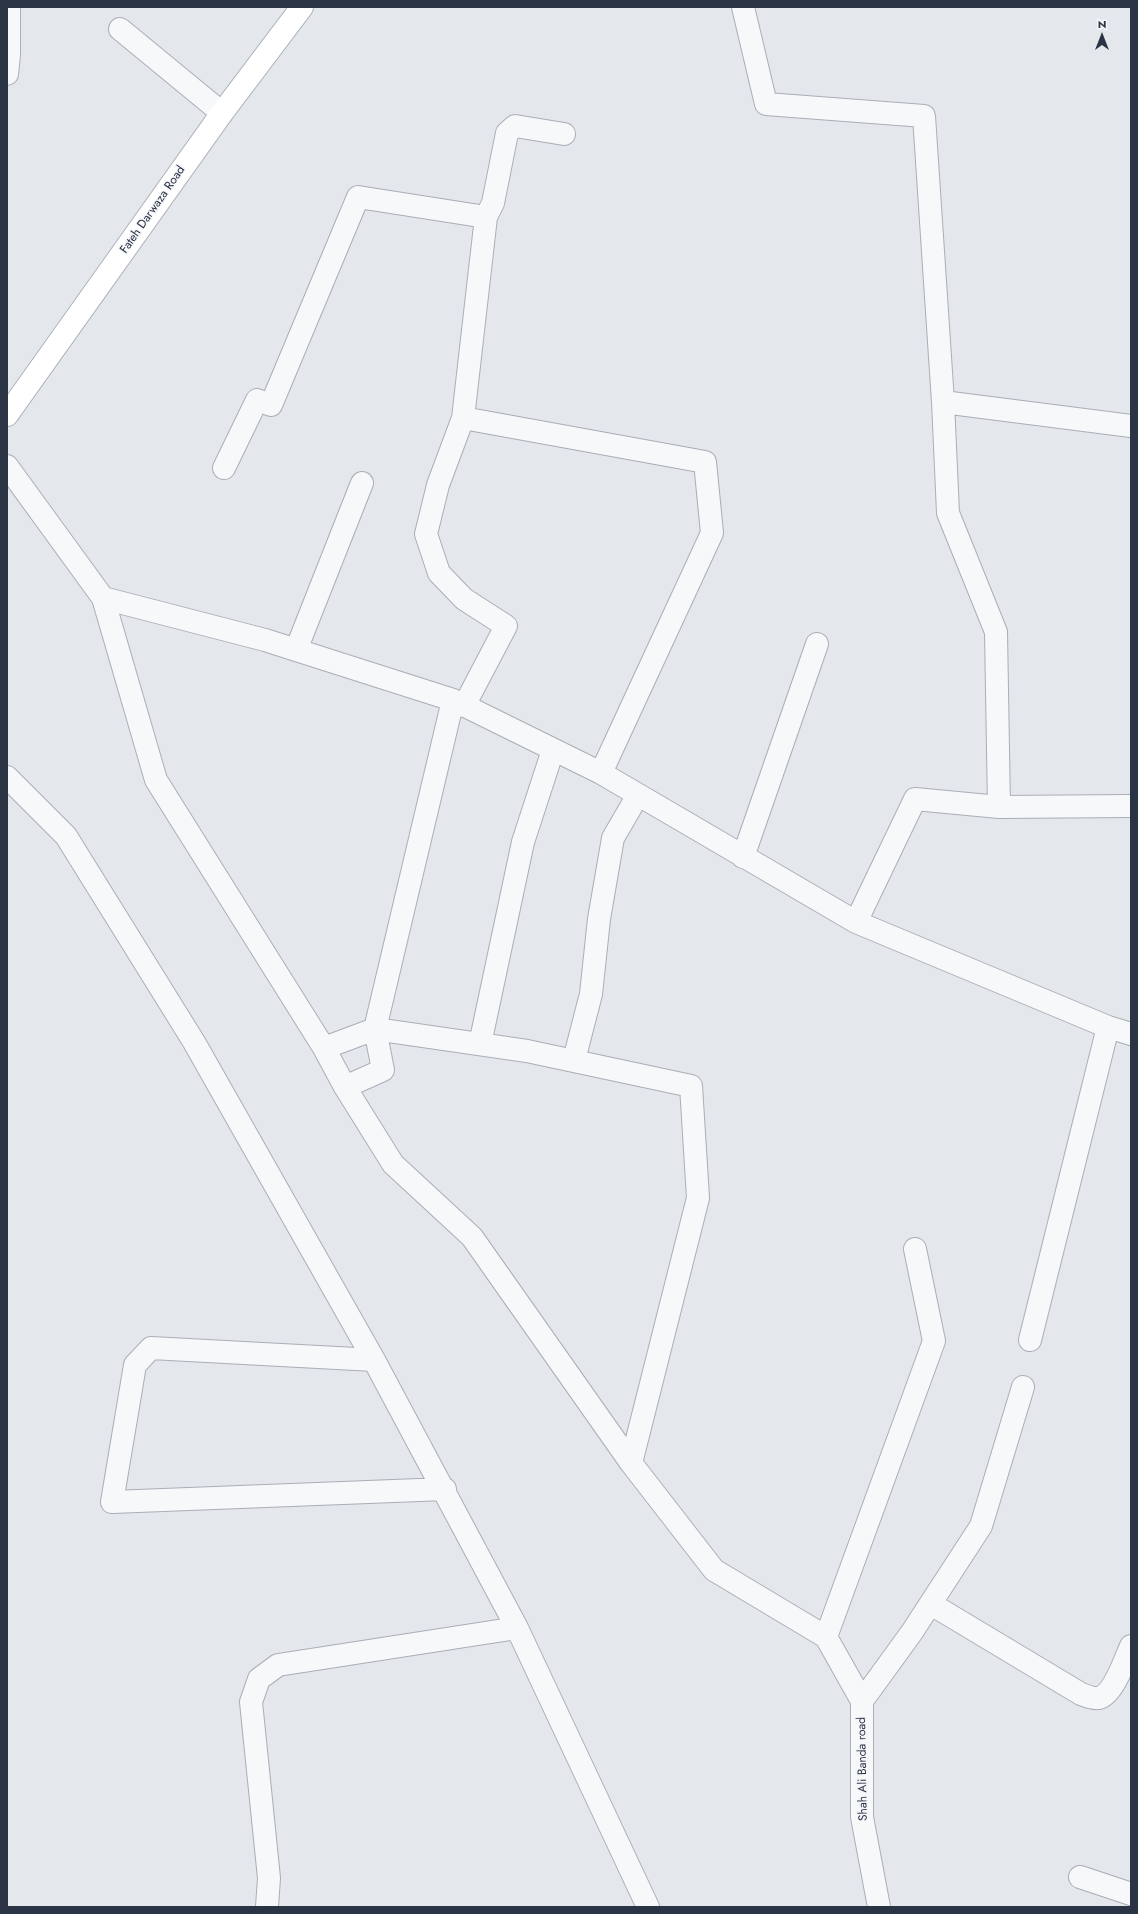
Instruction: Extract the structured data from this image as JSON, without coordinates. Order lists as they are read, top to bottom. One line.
{"streets":{"main road":["Fateh Darwaza Road"],"street":["Shah Ali Banda road"]},"north":"top"}
